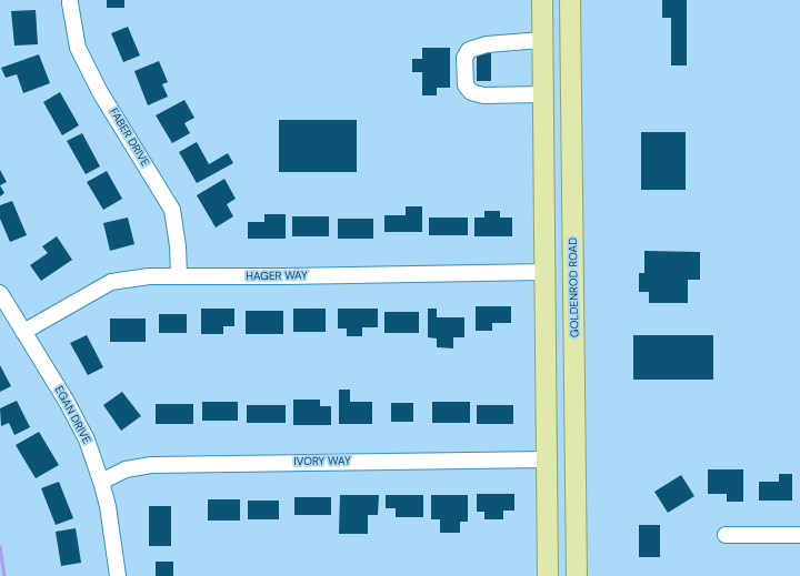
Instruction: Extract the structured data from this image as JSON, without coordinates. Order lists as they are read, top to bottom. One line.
{"streets":{"main road":["GOLDENROD ROAD"],"street":["FABER DRIVE","HAGER WAY","EGAN DRIVE","IVORY WAY"]},"crossings":[["FABER DRIVE","HAGER WAY"],["HAGER WAY","EGAN DRIVE"],["EGAN DRIVE","IVORY WAY"]]}
